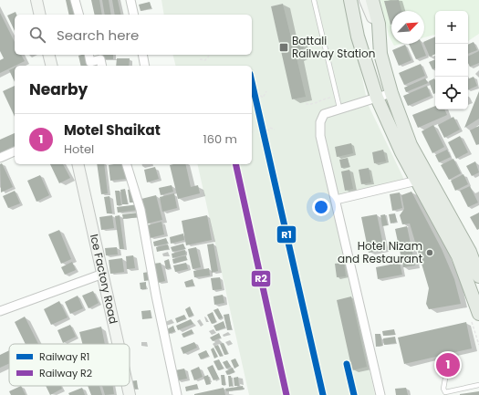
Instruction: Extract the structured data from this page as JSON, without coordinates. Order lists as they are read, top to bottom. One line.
{"streets":{"street":["Ice Factory Road"]},"places":{"transit":["Battali Railway Station"],"other":["Hotel Nizam and Restaurant"]},"lines":["rail line R1","rail line R2"],"legend":["Railway R1","Railway R2"],"north":"top right","page":{"map_buttons":["+","−"],"search":"Search here","heading":"Nearby","list":[{"mark":"1","name":"Motel Shaikat","note":"Hotel","value":"160 m"}],"pins":"1"}}
